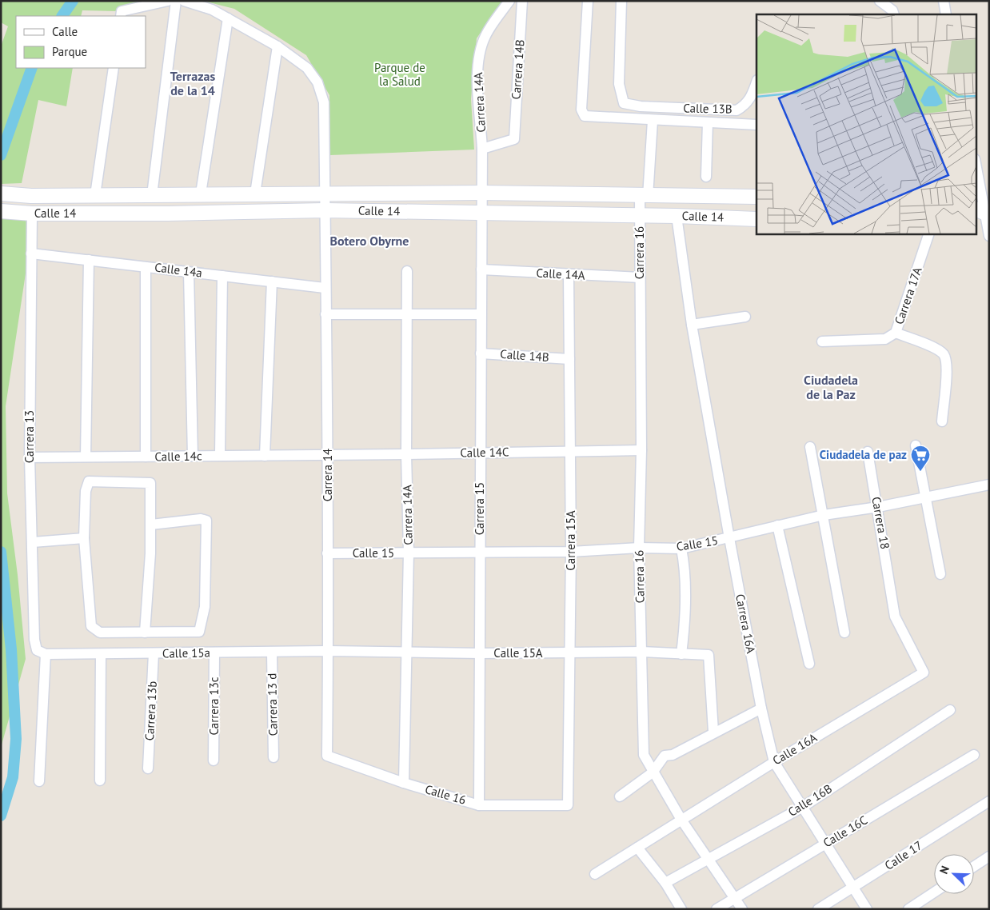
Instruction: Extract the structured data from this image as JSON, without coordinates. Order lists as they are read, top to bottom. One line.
{"streets":{"main road":["Calle 14"],"street":["Carrera 14B","Carrera 14A","Calle 13B","Carrera 16","Calle 14a","Calle 14A","Carrera 17A","Calle 14B","Carrera 13","Calle 14C","Calle 14c","Carrera 14","Carrera 15","Carrera 18","Carrera 15A","Calle 15","Carrera 16A","Calle 15a","Calle 15A","Carrera 13 d","Carrera 13c","Carrera 13b","Calle 16A","Calle 16","Calle 16B","Calle 16C","Calle 17"]},"crossings":[["Carrera 14B","Carrera 14A"],["Carrera 14A","Calle 14"],["Carrera 14A","Calle 14C"],["Carrera 14A","Carrera 15"],["Carrera 14A","Calle 15"],["Carrera 14A","Calle 15A"],["Carrera 14A","Calle 16"],["Calle 14","Carrera 16"],["Calle 14","Carrera 13"],["Calle 14","Carrera 14"],["Calle 14","Carrera 15"],["Calle 14","Carrera 16A"],["Carrera 16","Calle 14A"],["Carrera 16","Calle 14C"],["Carrera 16","Calle 15"],["Carrera 16","Calle 15A"],["Carrera 16","Calle 16A"],["Carrera 16","Calle 16B"],["Carrera 16","Calle 16C"],["Calle 14a","Carrera 13"],["Calle 14a","Carrera 14"],["Calle 14A","Carrera 15"],["Calle 14A","Carrera 15A"],["Calle 14B","Carrera 15"],["Calle 14B","Carrera 15A"],["Carrera 13","Calle 14c"],["Carrera 13","Calle 15a"],["Calle 14C","Calle 14c"],["Calle 14C","Carrera 14"],["Calle 14C","Carrera 15"],["Calle 14C","Carrera 15A"],["Calle 14c","Carrera 14"],["Carrera 14","Calle 15"],["Carrera 14","Calle 15a"],["Carrera 14","Calle 15A"],["Carrera 14","Calle 16"],["Carrera 15","Calle 15"],["Carrera 15","Calle 15A"],["Carrera 15","Calle 16"],["Carrera 18","Calle 15"],["Carrera 18","Calle 16A"],["Carrera 15A","Calle 15"],["Carrera 15A","Calle 15A"],["Carrera 15A","Calle 16"],["Calle 15","Carrera 16A"],["Carrera 16A","Calle 16A"],["Carrera 16A","Calle 16B"],["Carrera 16A","Calle 16C"],["Carrera 16A","Calle 17"],["Calle 15a","Calle 15A"],["Calle 15a","Carrera 13 d"],["Calle 15a","Carrera 13c"],["Calle 15a","Carrera 13b"]],"districts":["Terrazas de la 14","Botero Obyrne","Ciudadela de la Paz"],"parks":["Parque de la Salud"],"places":{"supermarket":["Ciudadela de paz"]},"legend":["Calle","Parque"],"north":"top left"}
